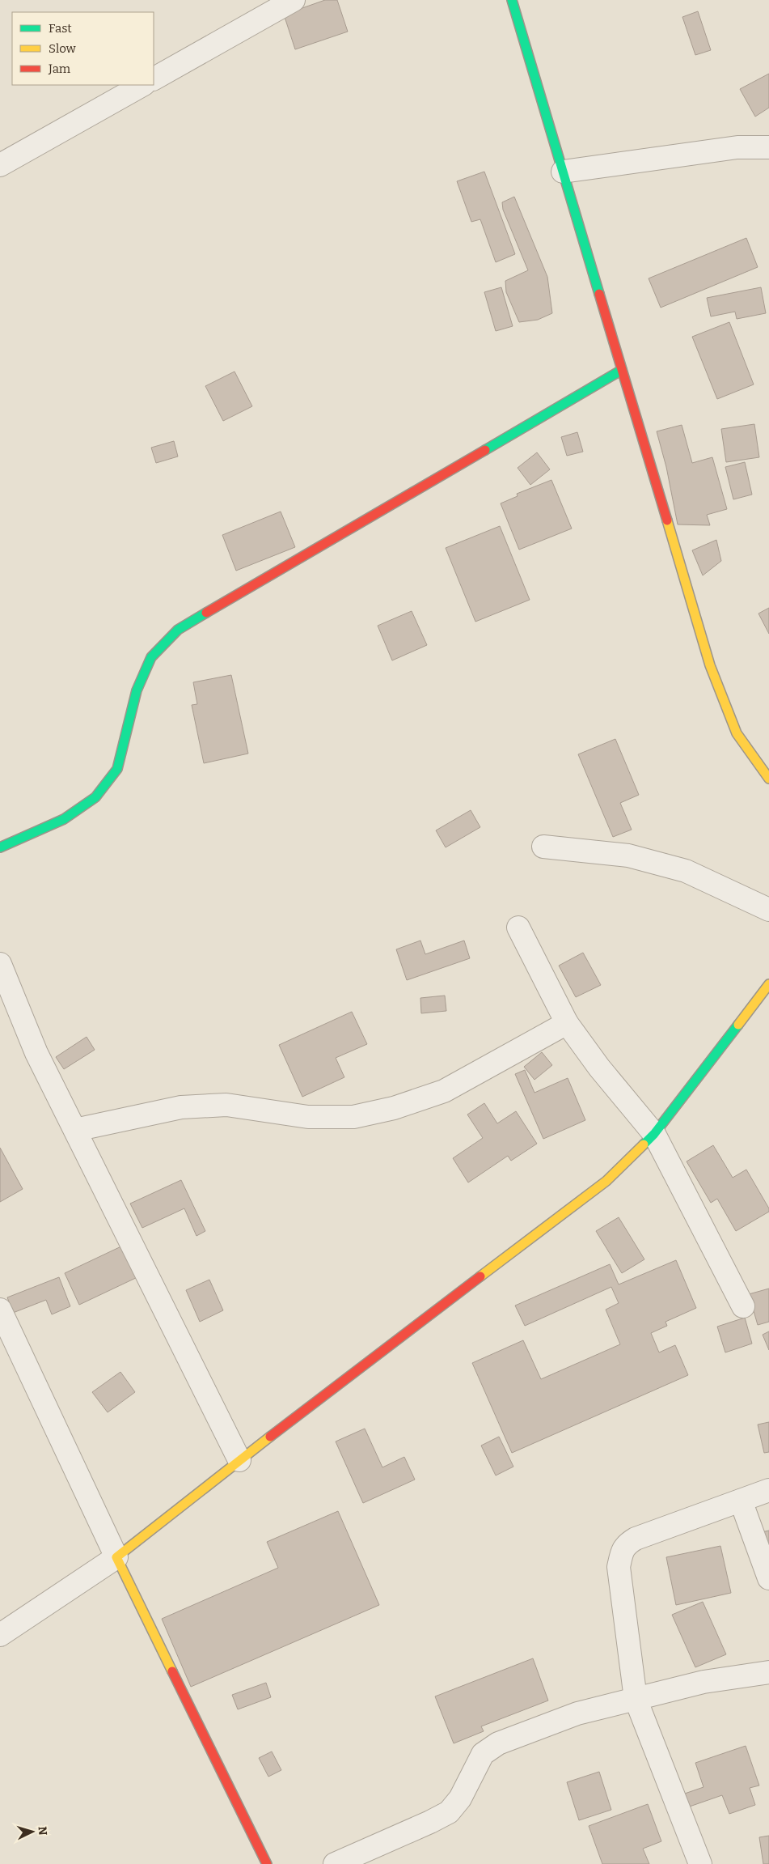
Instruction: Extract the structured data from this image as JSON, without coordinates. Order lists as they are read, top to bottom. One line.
{"legend":["Fast","Slow","Jam"],"north":"right"}
